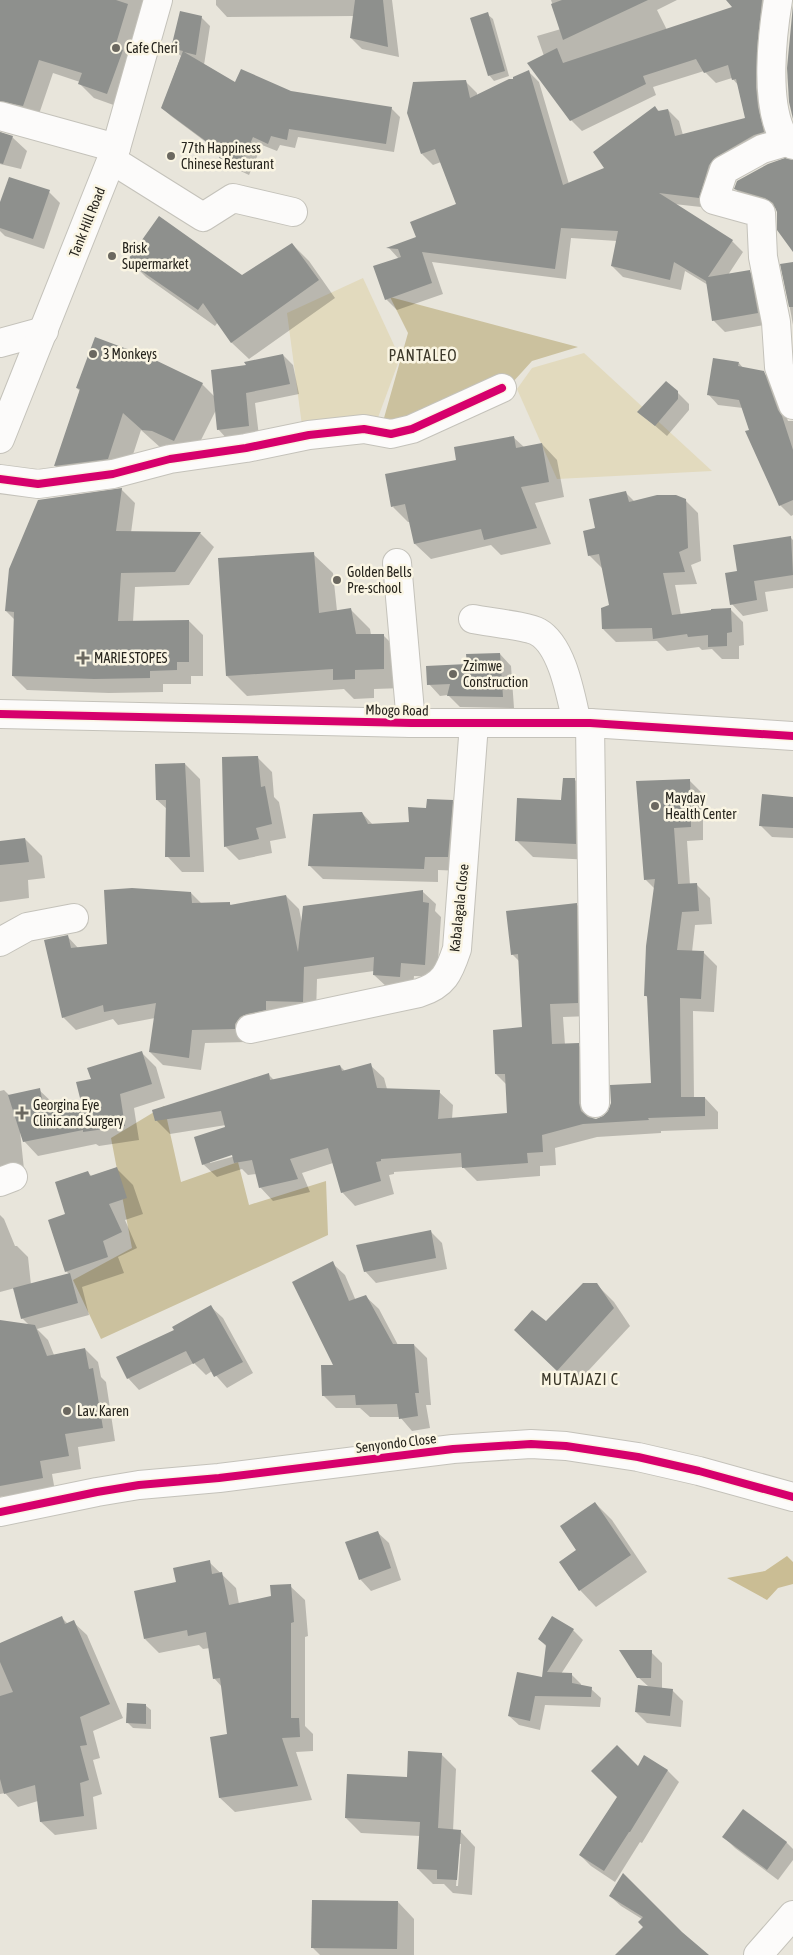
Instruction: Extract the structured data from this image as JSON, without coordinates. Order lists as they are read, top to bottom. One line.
{"streets":{"street":["Tank Hill Road","Mbogo Road","Kabalagala Close","Senyondo Close"]},"crossings":[["Mbogo Road","Kabalagala Close"]],"districts":["PANTALEO","MUTAJAZI C"],"places":{"other":["Cafe Cheri","77th Happiness Chinese Resturant","Brisk Supermarket","3 Monkeys","Golden Bells Pre-school","Zzimwe Construction","Mayday Health Center","Lav. Karen"],"health":["MARIE STOPES","Georgina Eye Clinic and Surgery"]}}
